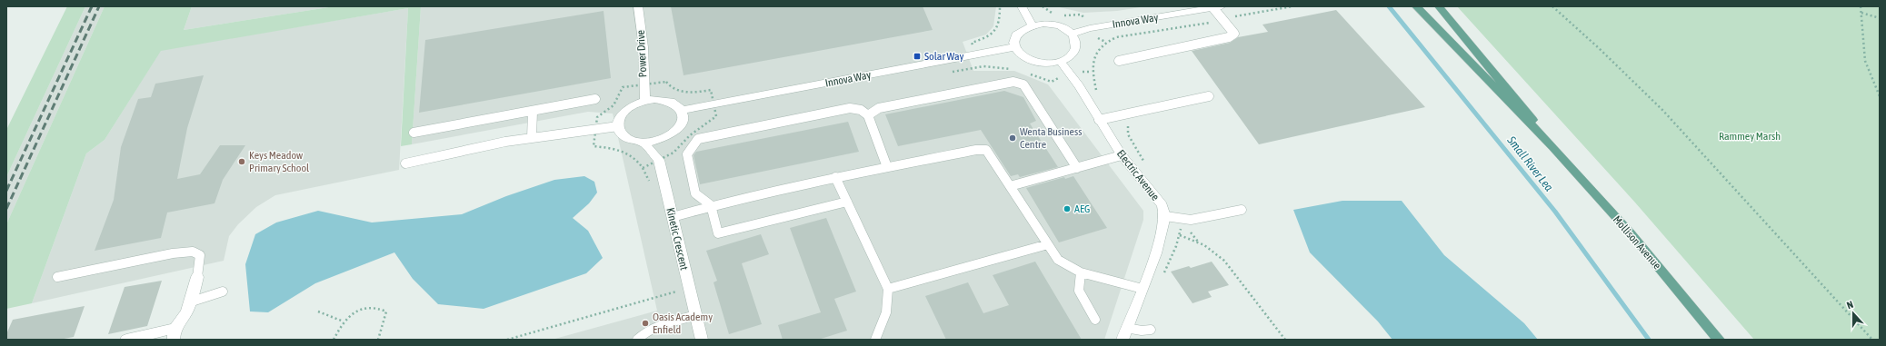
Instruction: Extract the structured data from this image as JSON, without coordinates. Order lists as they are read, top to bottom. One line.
{"streets":{"main road":["Mollison Avenue"],"street":["Innova Way","Power Drive","Electric Avenue","Kinetic Crescent"]},"crossings":[["Innova Way","Power Drive"],["Innova Way","Electric Avenue"],["Innova Way","Kinetic Crescent"],["Power Drive","Kinetic Crescent"]],"water":["Small River Lea"],"parks":["Rammey Marsh"],"places":{"transit":["Solar Way"],"other":["Wenta Business Centre","Keys Meadow Primary School","AEG","Oasis Academy Enfield"]},"north":"top"}
